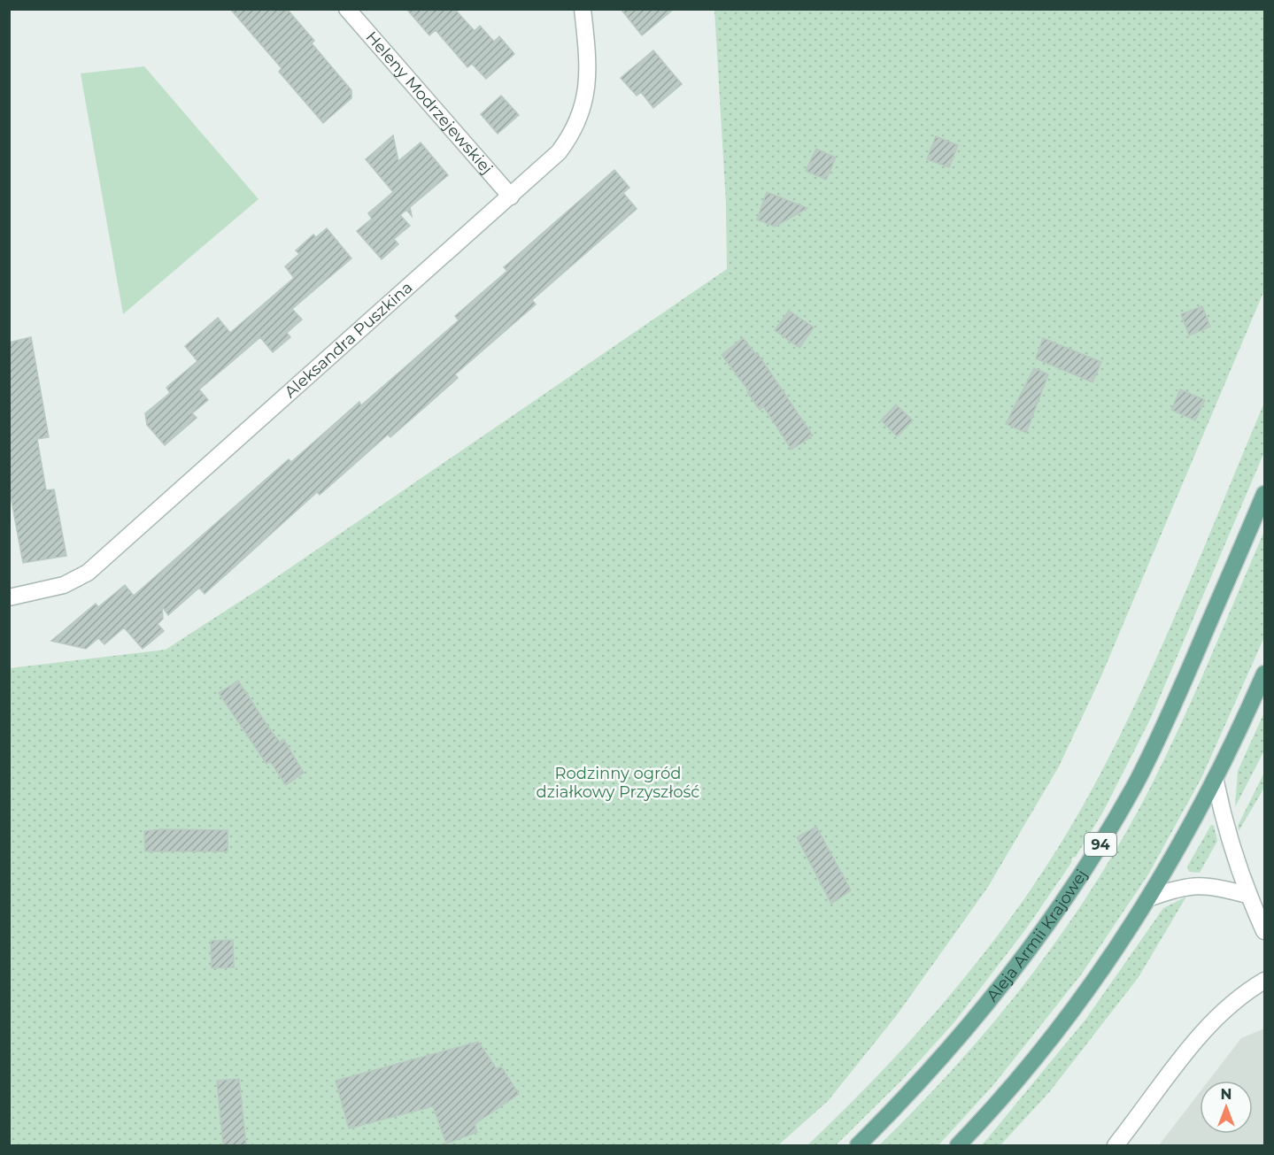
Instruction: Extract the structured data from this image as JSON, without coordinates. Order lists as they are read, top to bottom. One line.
{"streets":{"main road":["94","Aleja Armii Krajowej"],"street":["Heleny Modrzejewskiej","Aleksandra Puszkina"]},"crossings":[["Heleny Modrzejewskiej","Aleksandra Puszkina"]],"parks":["Rodzinny ogród działkowy Przyszłość"],"north":"top"}
